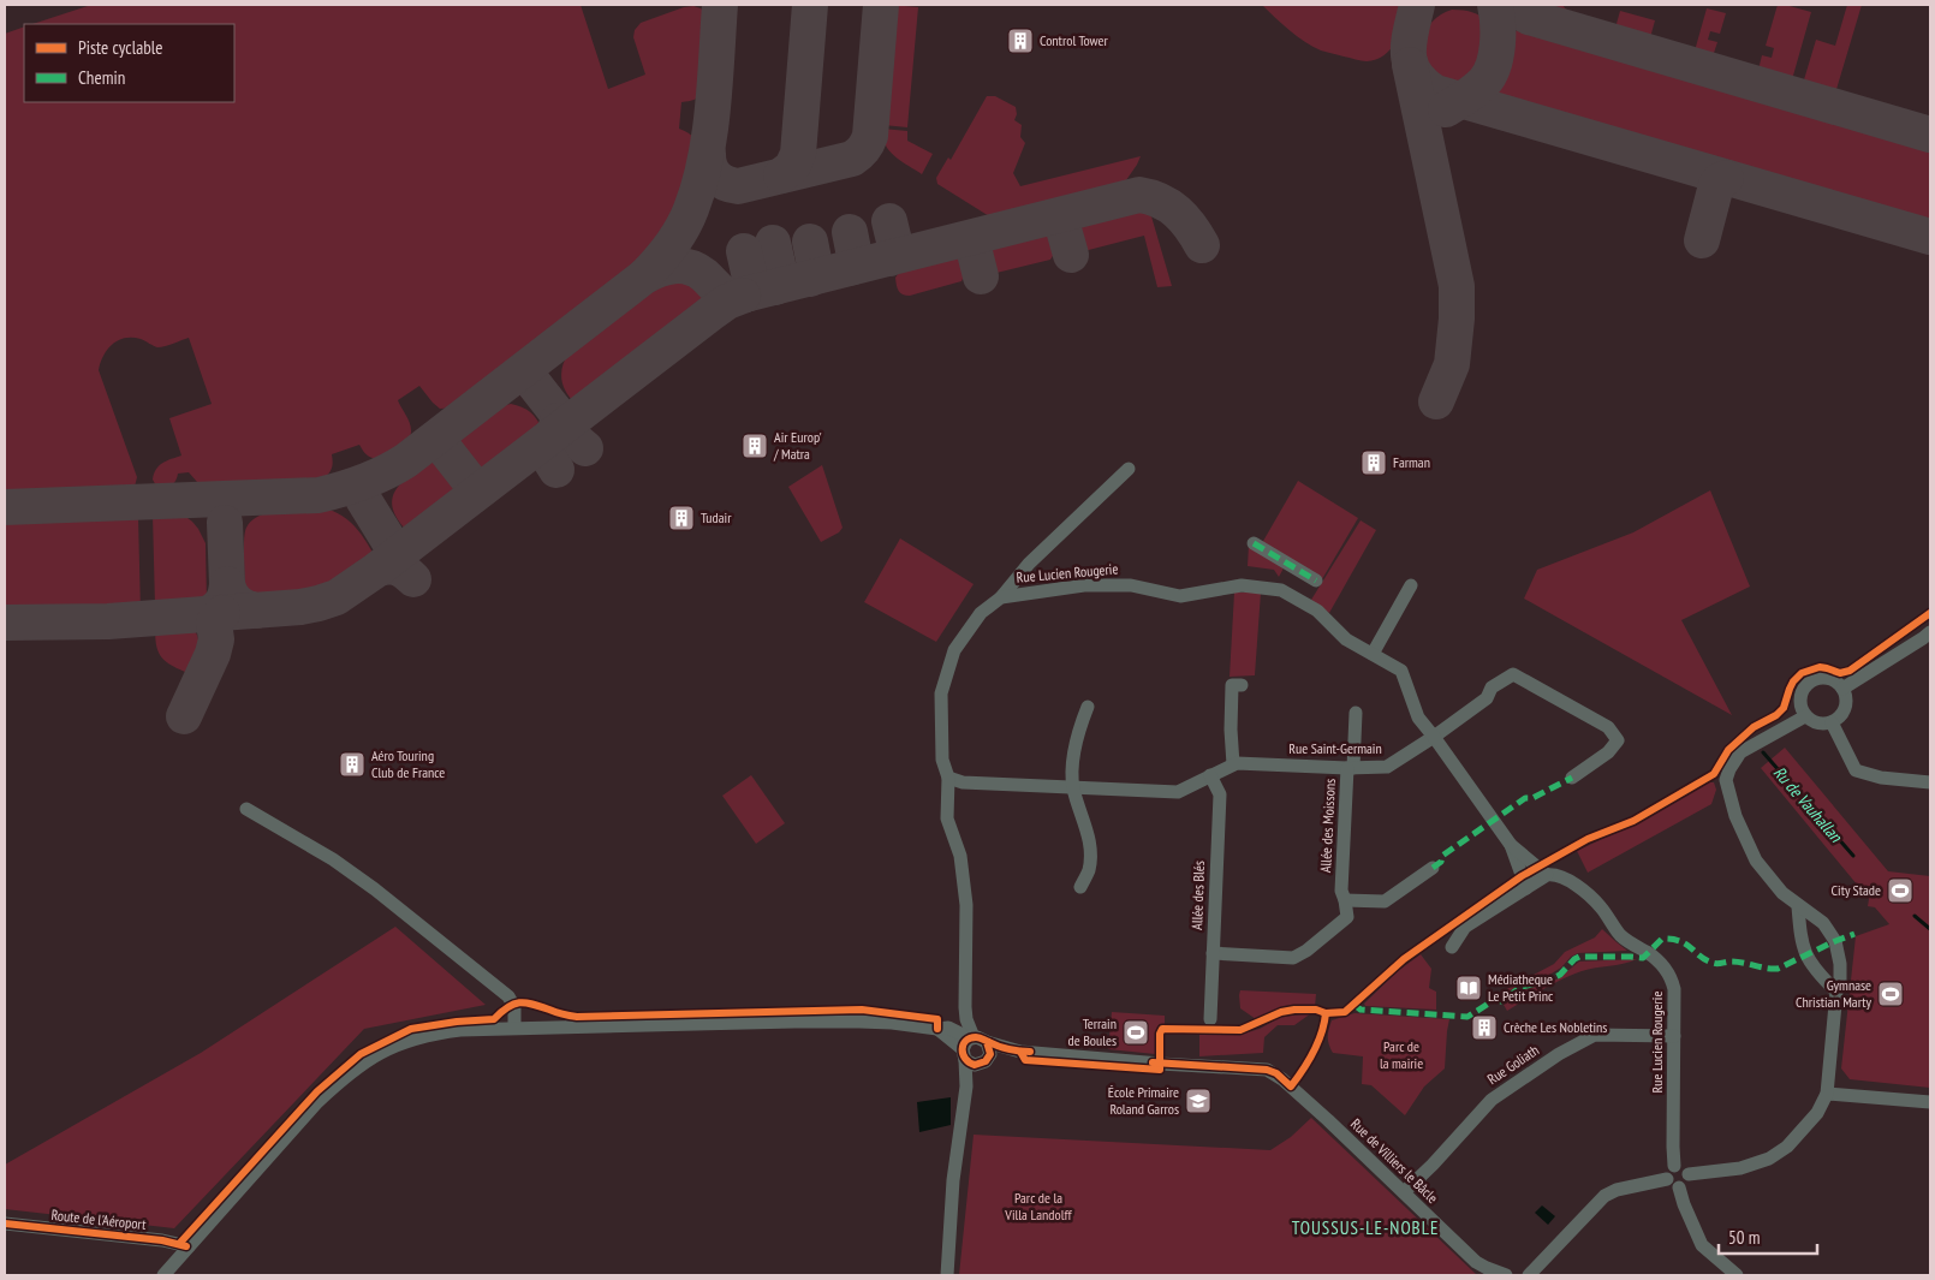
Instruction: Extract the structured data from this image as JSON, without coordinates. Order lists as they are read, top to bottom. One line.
{"streets":{"street":["Rue Lucien Rougerie","Rue Saint-Germain","Allée des Moissons","Allée des Blés","Rue Goliath","Rue de Villiers le Bâcle","Route de l'Aéroport"]},"crossings":[["Rue Lucien Rougerie","Rue Saint-Germain"],["Rue Lucien Rougerie","Rue Goliath"],["Rue Saint-Germain","Allée des Moissons"],["Rue Saint-Germain","Allée des Blés"],["Allée des Moissons","Allée des Blés"],["Rue Goliath","Rue de Villiers le Bâcle"]],"districts":["TOUSSUS-LE-NOBLE"],"water":["Ru de Vauhallan"],"parks":["Parc de la mairie","Parc de la Villa Landolff"],"places":{"building":["Control Tower","Air Europ' / Matra","Farman","Tudair","Aéro Touring Club de France","Crèche Les Nobletins"],"sports":["City Stade","Gymnase Christian Marty","Terrain de Boules"],"library":["Médiatheque Le Petit Princ"],"school or university":["École Primaire Roland Garros"]},"legend":["Piste cyclable","Chemin"],"scale_bar":"50 m"}
